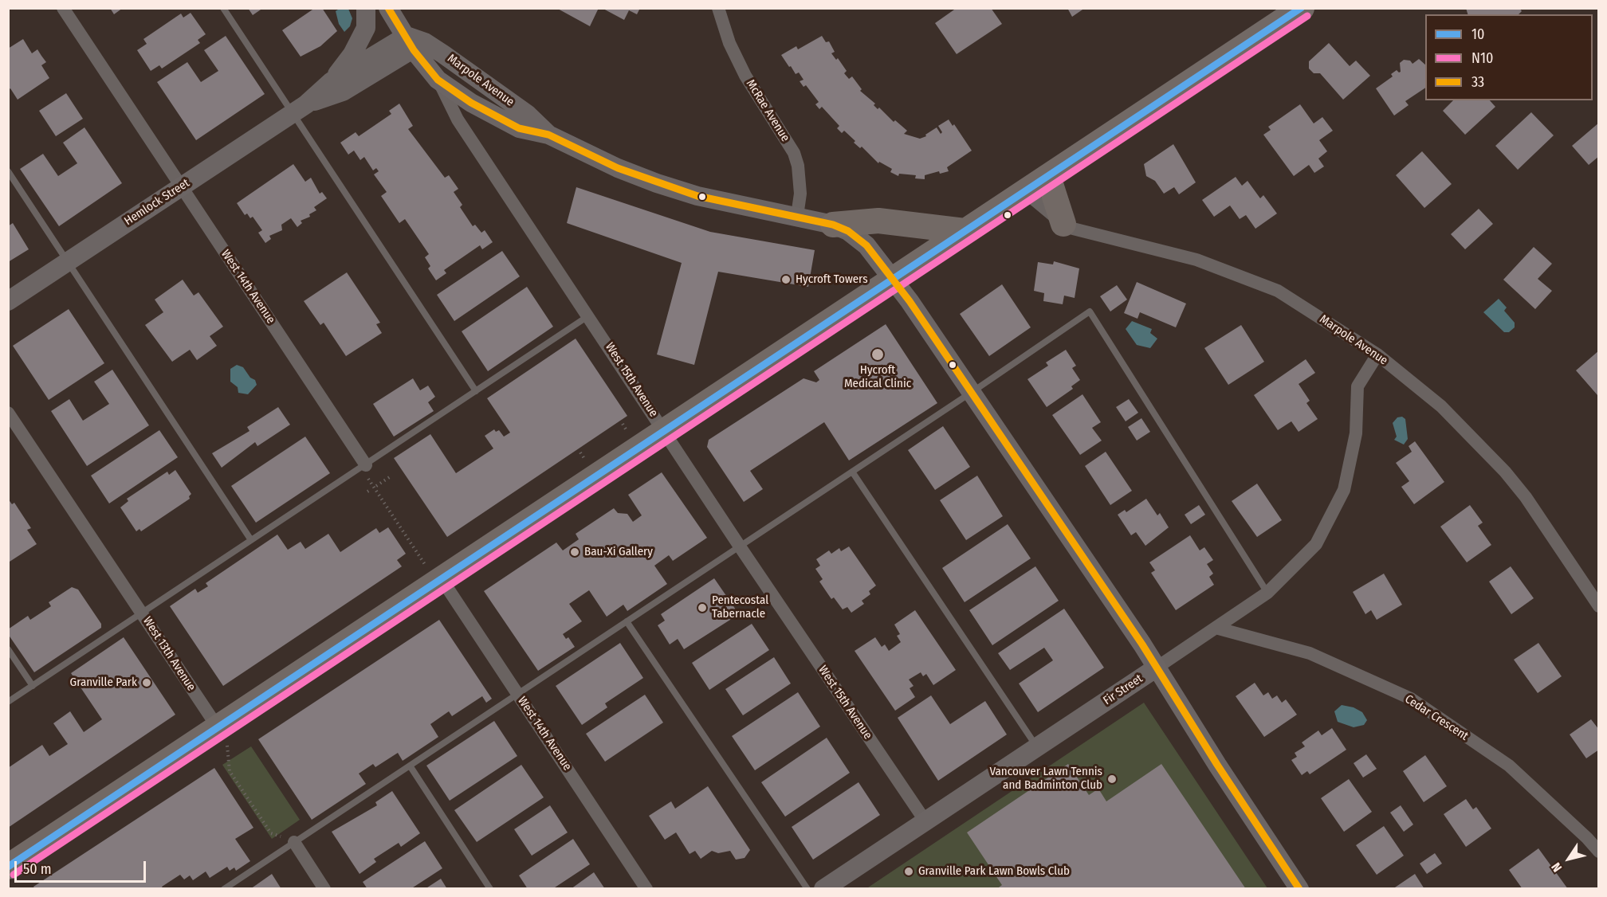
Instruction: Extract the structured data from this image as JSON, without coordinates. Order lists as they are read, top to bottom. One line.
{"streets":{"street":["Marpole Avenue","McRae Avenue","Hemlock Street","West 14th Avenue","West 15th Avenue","West 13th Avenue","Fir Street","Cedar Crescent"]},"crossings":[["Marpole Avenue","McRae Avenue"],["Marpole Avenue","Hemlock Street"],["Marpole Avenue","West 15th Avenue"],["Marpole Avenue","Fir Street"],["Hemlock Street","West 14th Avenue"],["Hemlock Street","West 15th Avenue"],["West 15th Avenue","Fir Street"],["Fir Street","Cedar Crescent"]],"places":["Hycroft Towers","Hycroft Medical Clinic","Bau-Xi Gallery","Pentecostal Tabernacle","Granville Park","Vancouver Lawn Tennis and Badminton Club","Granville Park Lawn Bowls Club"],"lines":["transit line 10","transit line 33","transit line N10"],"legend":["10","N10","33"],"scale_bar":"50 m","north":"bottom left"}
